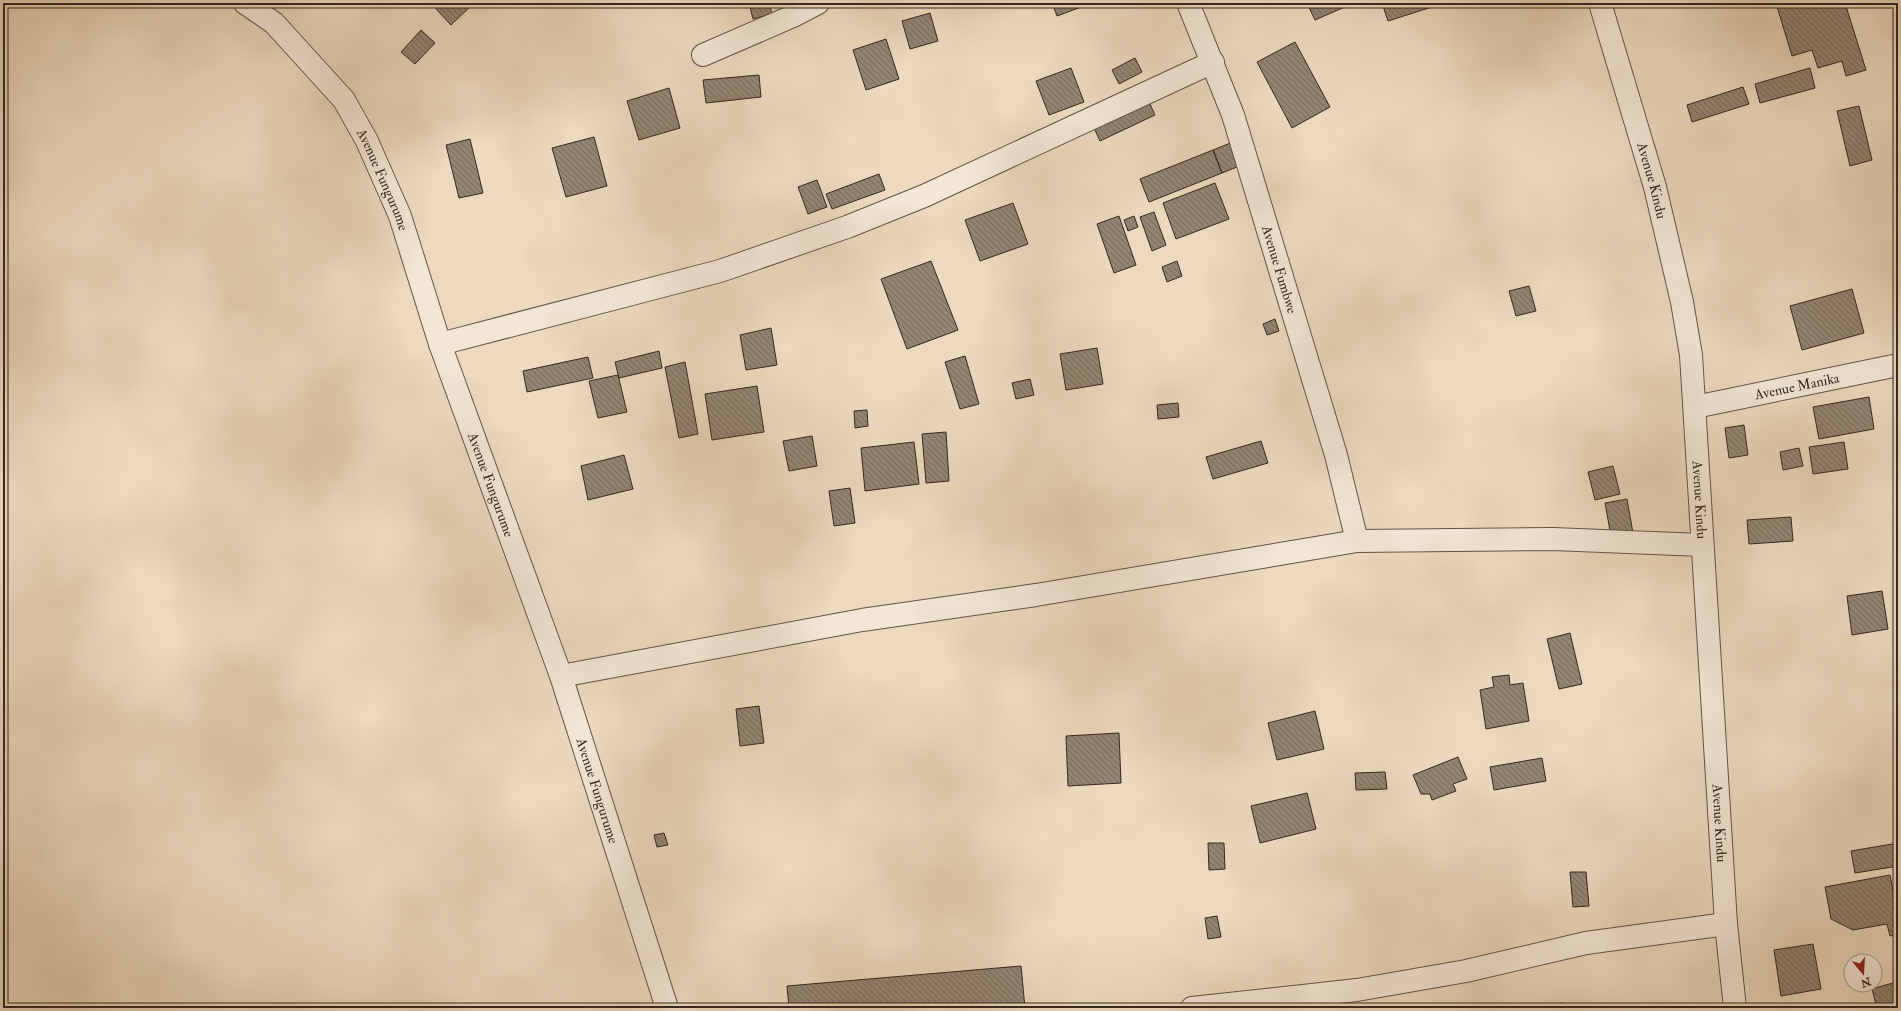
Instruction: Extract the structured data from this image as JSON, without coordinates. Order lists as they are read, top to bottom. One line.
{"streets":{"street":["Avenue Fungurume","Avenue Kindu","Avenue Fumbwe","Avenue Manika"]},"crossings":[["Avenue Kindu","Avenue Manika"]],"north":"bottom"}
